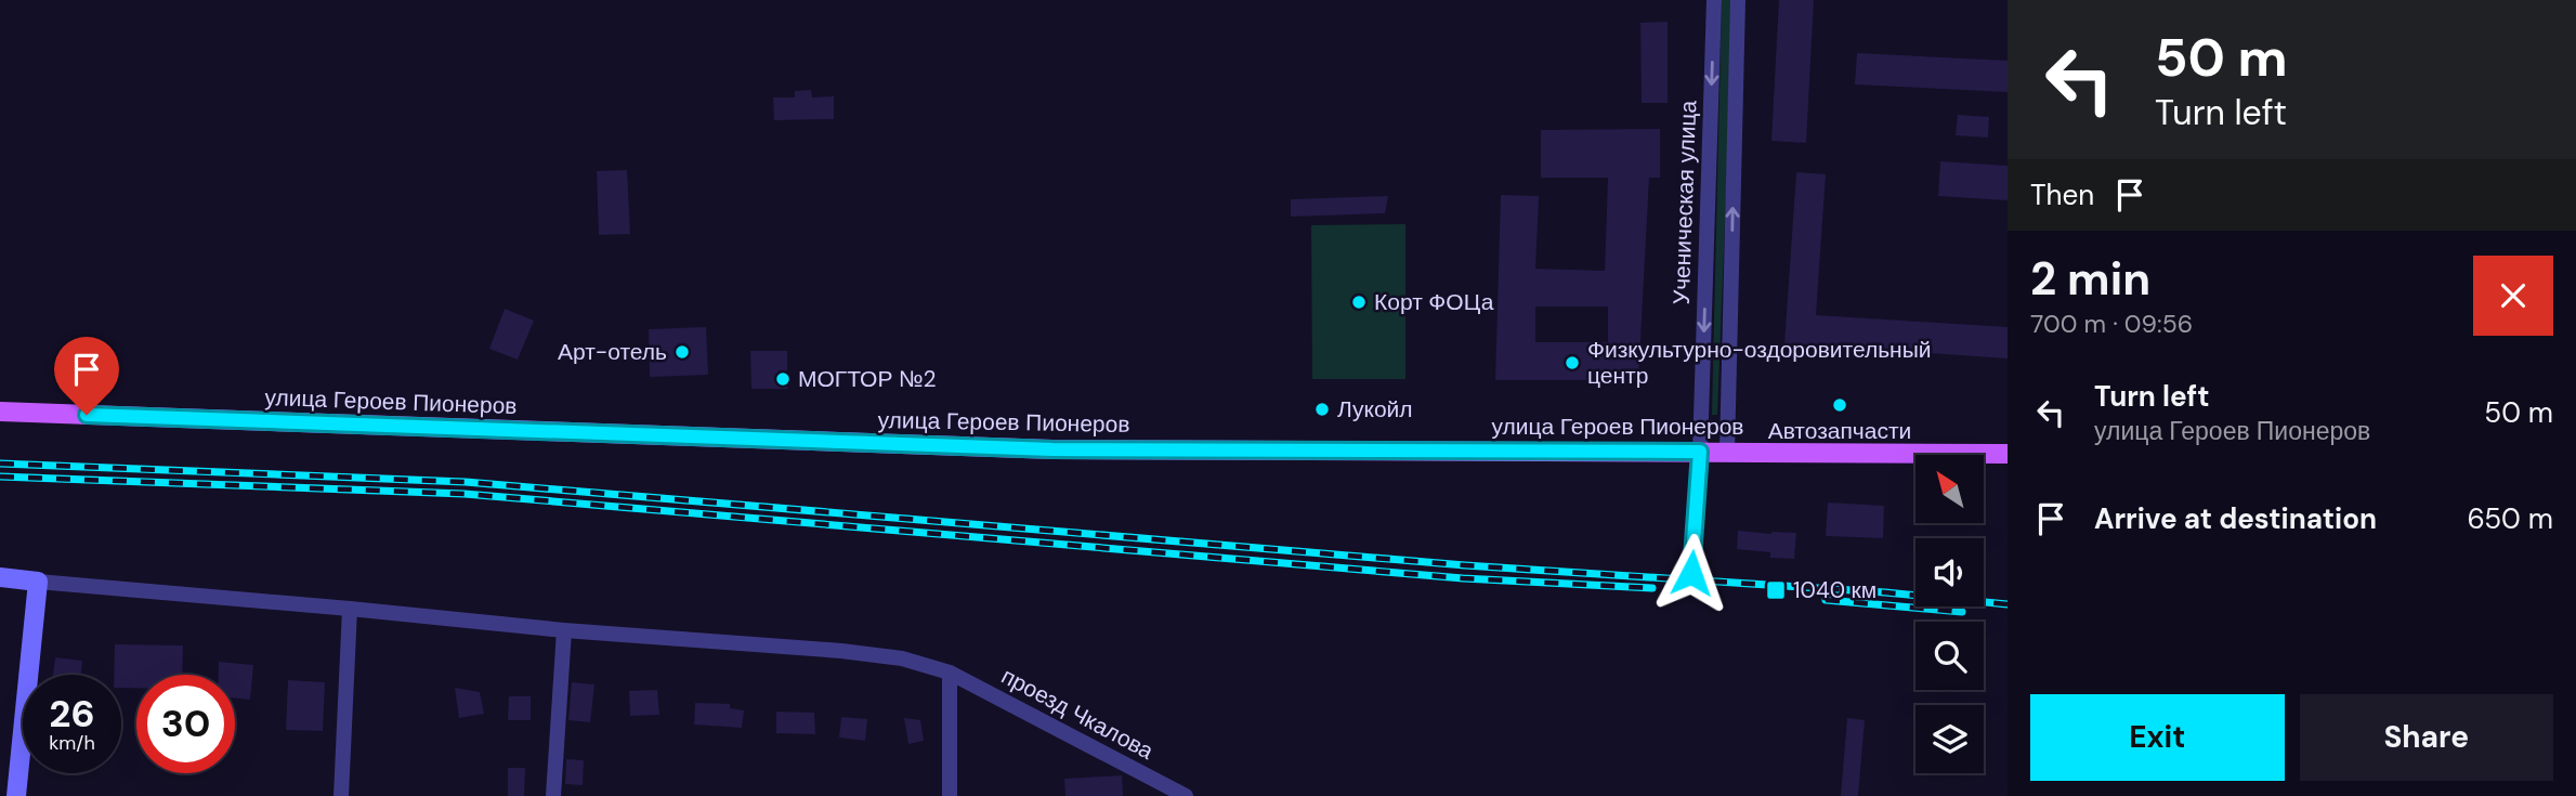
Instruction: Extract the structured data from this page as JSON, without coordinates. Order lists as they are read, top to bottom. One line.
{"streets":{"main road":["улица Героев Пионеров"],"street":["Ученическая улица","проезд Чкалова"]},"crossings":[["Ученическая улица","улица Героев Пионеров"]],"places":{"other":["Корт ФОЦа","Арт-отель","Физкультурно-оздоровительный центр","МОГТОР №2","Автозапчасти","Лукойл"],"transit":["1040 км"]},"north":"top left","page":{"turn":["50 m","Turn left"],"then":"Then","heading":["2 min","700 m · 09:56"],"list":[{"name":"Turn left","note":"улица Героев Пионеров","value":"50 m"},{"name":"Arrive at destination","value":"650 m"}],"speed":"26 km/h","limit":"30","buttons":["Exit","Share"]}}
